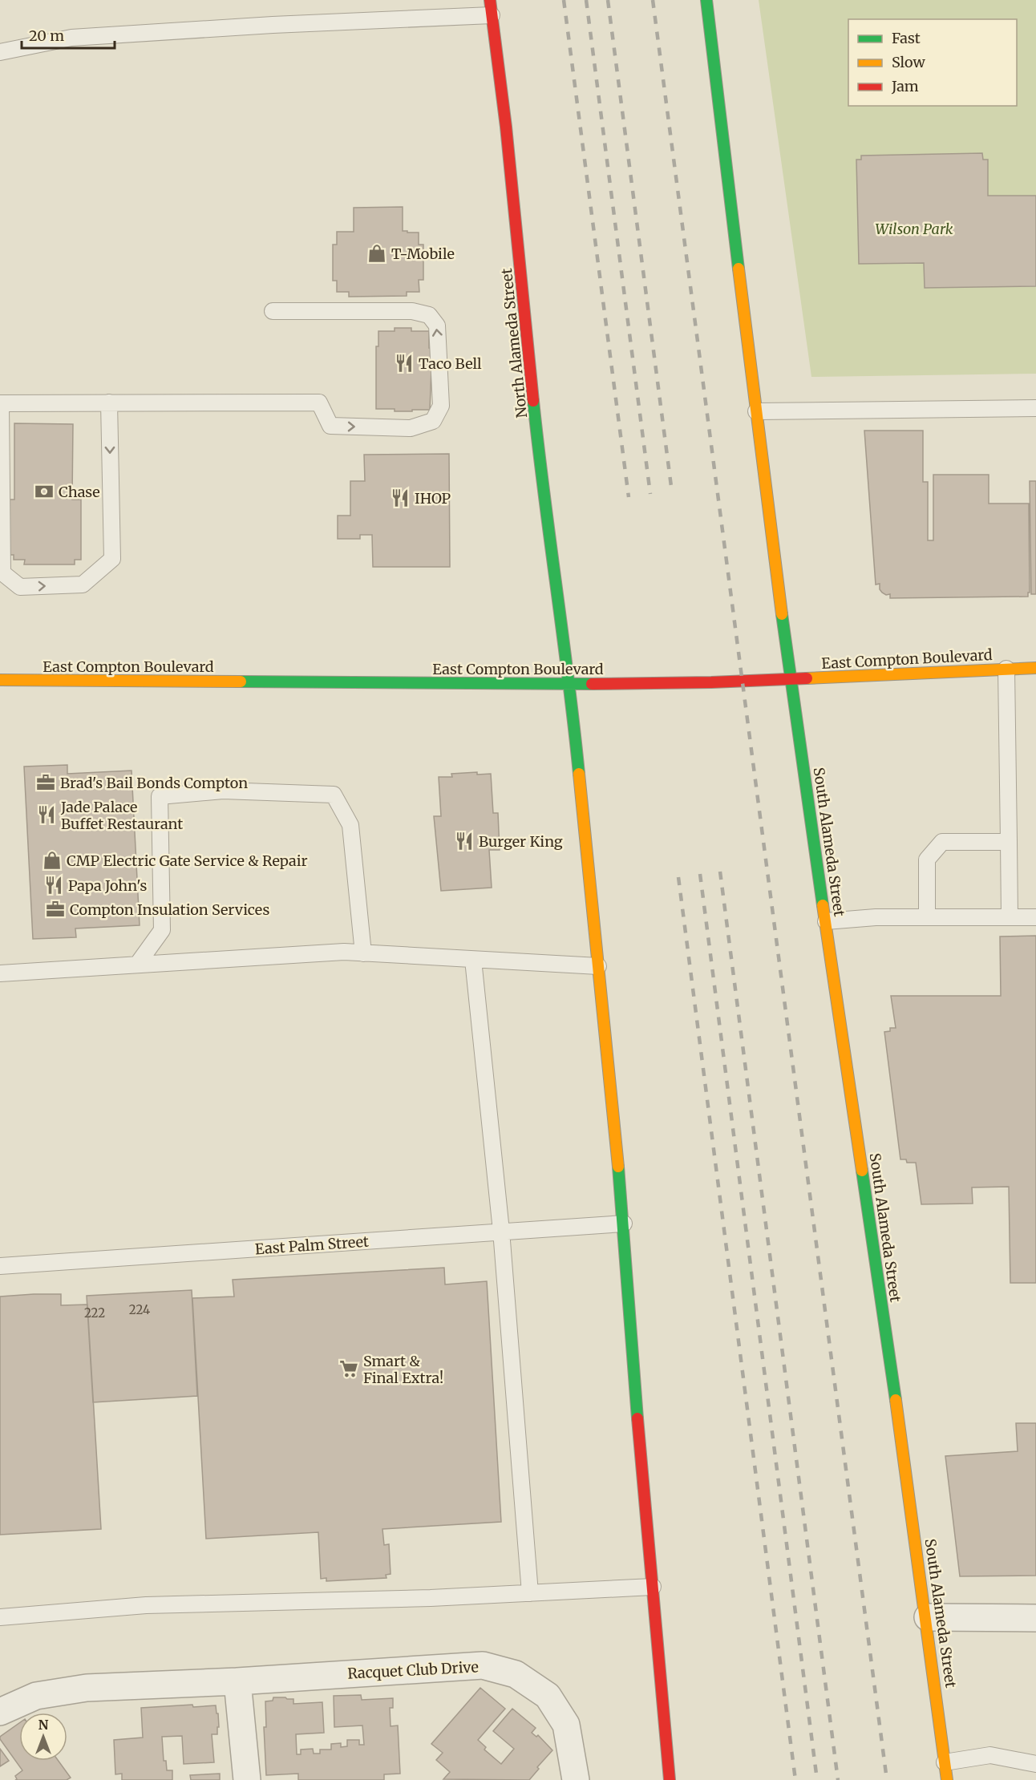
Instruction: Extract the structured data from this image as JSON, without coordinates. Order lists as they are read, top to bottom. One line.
{"streets":{"main road":["North Alameda Street","East Compton Boulevard","South Alameda Street"],"street":["Racquet Club Drive"],"lane":["East Palm Street"]},"crossings":[["North Alameda Street","East Compton Boulevard"],["East Compton Boulevard","South Alameda Street"]],"parks":["Wilson Park"],"places":{"shop":["T-Mobile","CMP Electric Gate Service & Repair"],"restaurant":["Taco Bell","IHOP","Jade Palace Buffet Restaurant","Burger King","Papa John's"],"bank":["Chase"],"office":["Brad's Bail Bonds Compton","Compton Insulation Services"],"supermarket":["Smart & Final Extra!"]},"house_numbers":["224","222"],"legend":["Fast","Slow","Jam"],"scale_bar":"20 m","north":"top"}
